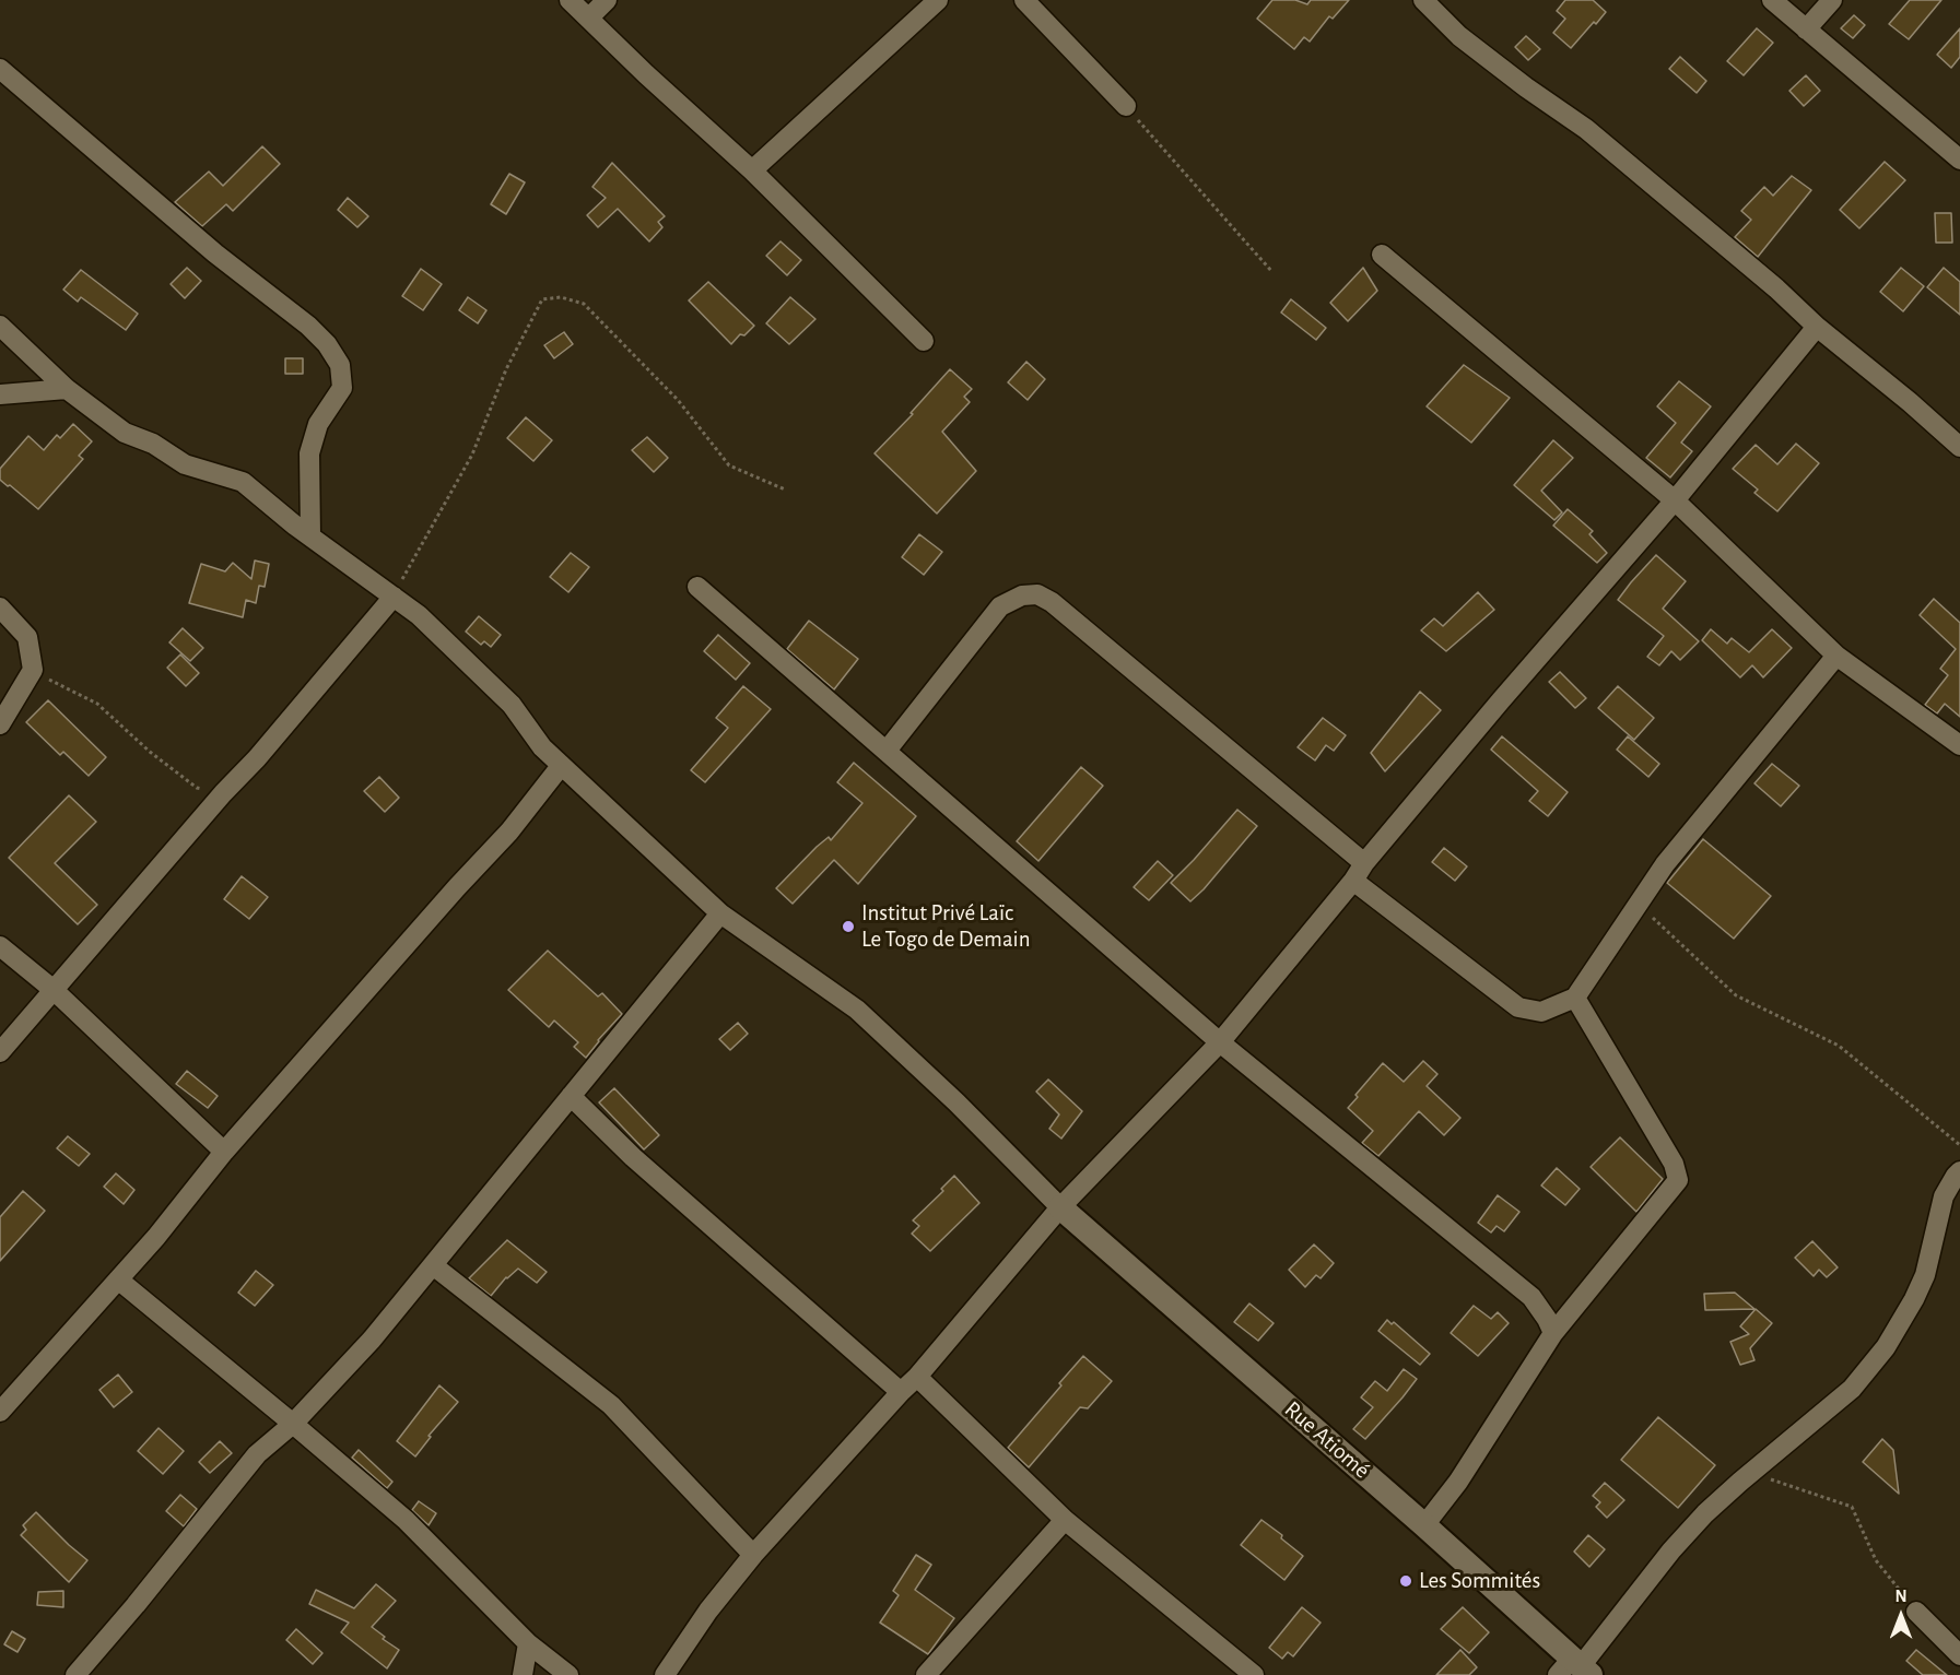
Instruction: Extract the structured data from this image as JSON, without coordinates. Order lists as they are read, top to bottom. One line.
{"streets":{"street":["Rue Atiomé"]},"places":["Institut Privé Laïc Le Togo de Demain","Les Sommités"],"north":"top"}
